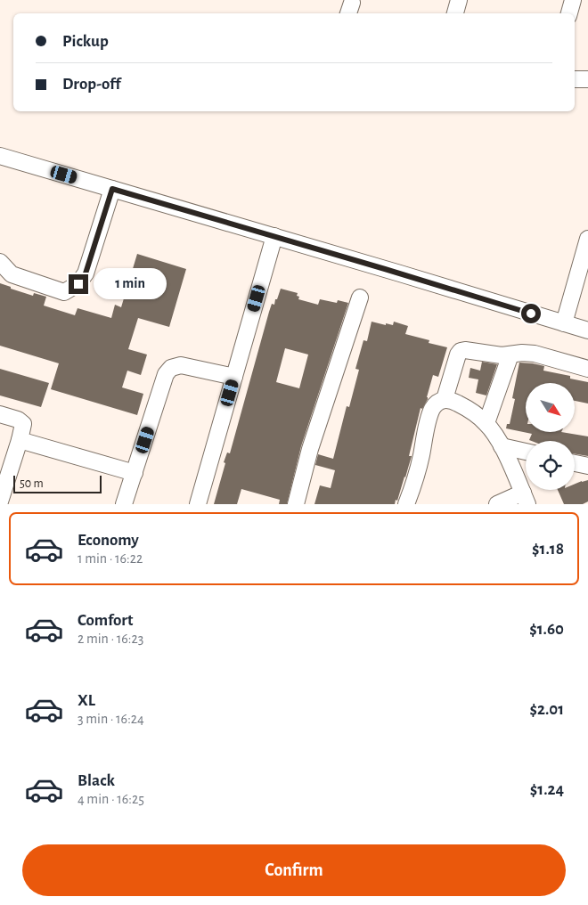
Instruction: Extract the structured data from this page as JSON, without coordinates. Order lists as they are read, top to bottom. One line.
{"scale_bar":"50 m","north":"bottom right","page":{"banner":["Pickup","Drop-off"],"bubble":"1 min","scale":"50 m","list":[{"name":"Economy","note":"1 min · 16:22","value":"$1.18"},{"name":"Comfort","note":"2 min · 16:23","value":"$1.60"},{"name":"XL","note":"3 min · 16:24","value":"$2.01"},{"name":"Black","note":"4 min · 16:25","value":"$1.24"}],"buttons":"Confirm"}}
